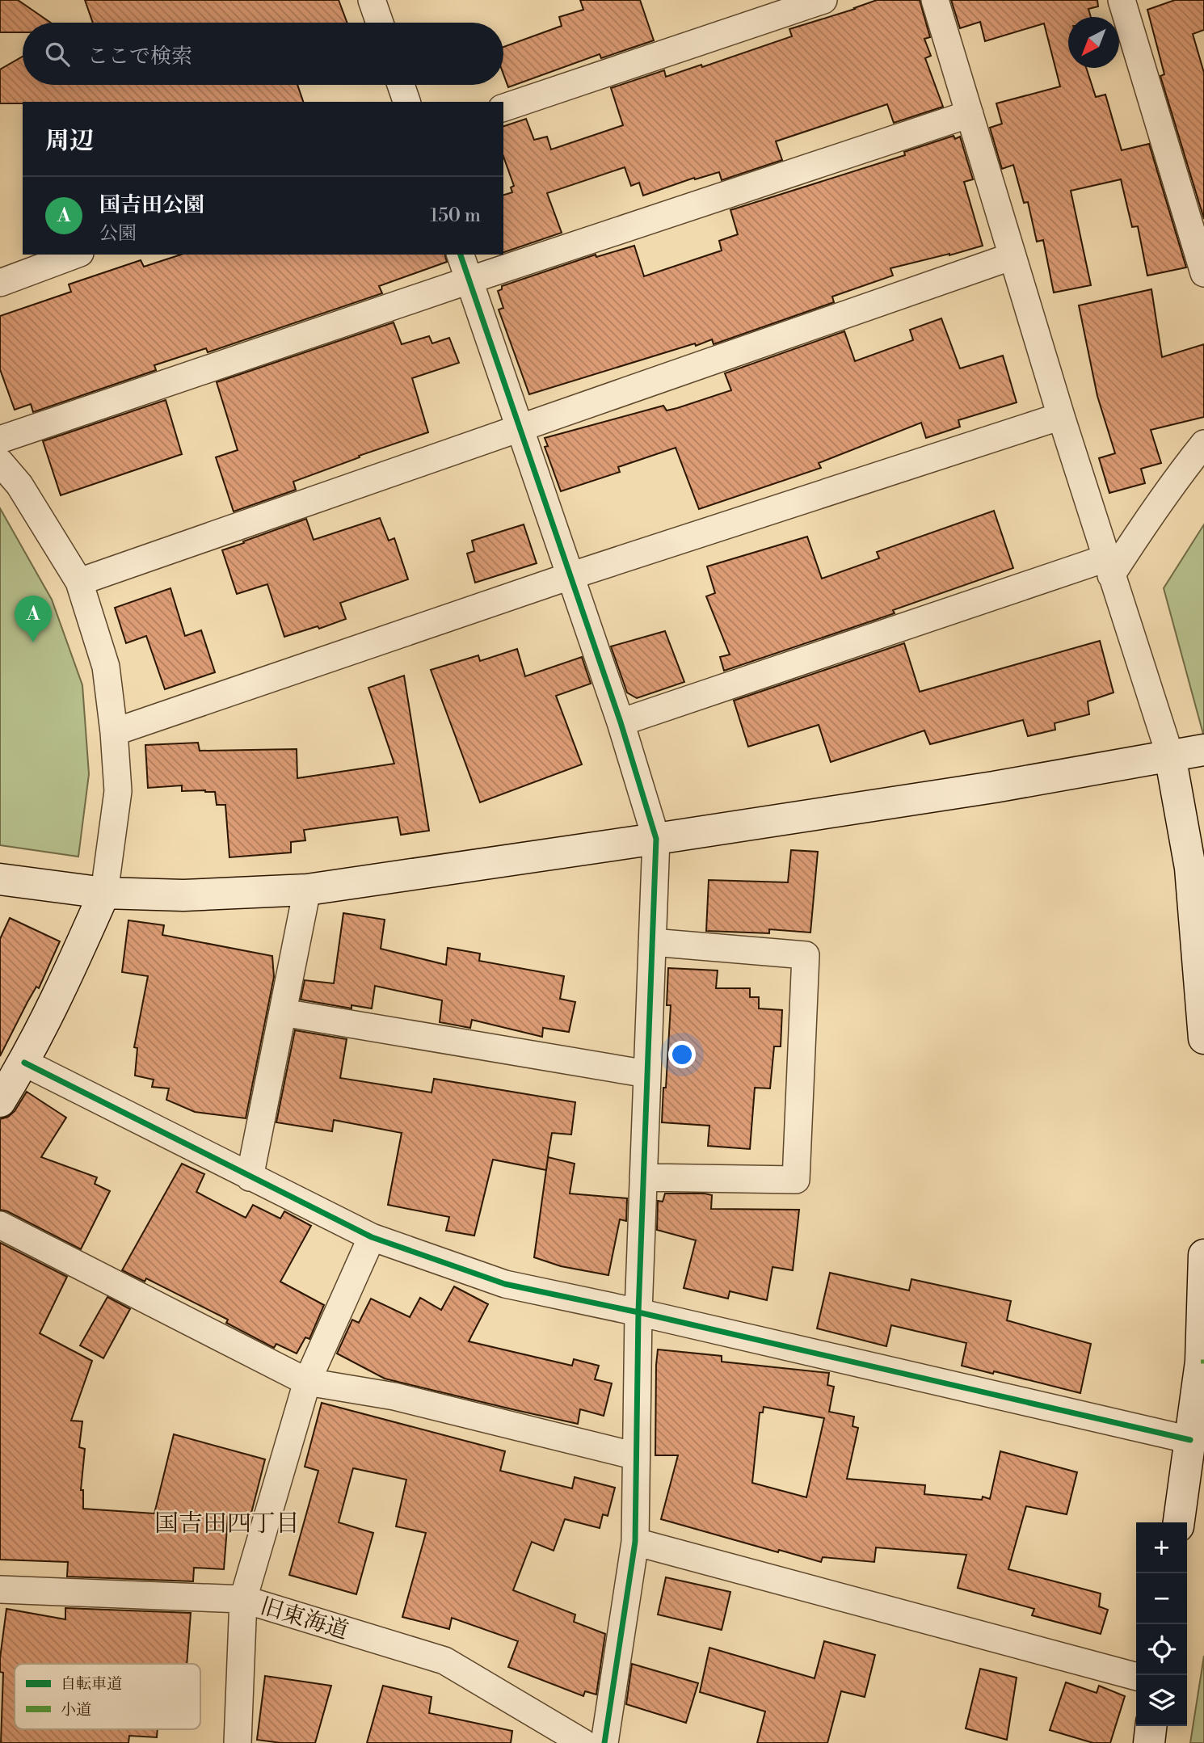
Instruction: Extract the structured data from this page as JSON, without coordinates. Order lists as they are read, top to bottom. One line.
{"streets":{"street":["旧東海道"]},"districts":["国吉田四丁目"],"legend":["自転車道","小道"],"north":"bottom left","page":{"search":"ここで検索","heading":"周辺","list":[{"mark":"A","name":"国吉田公園","note":"公園","value":"150 m"}],"pins":"A","map_buttons":["+","−"]}}
